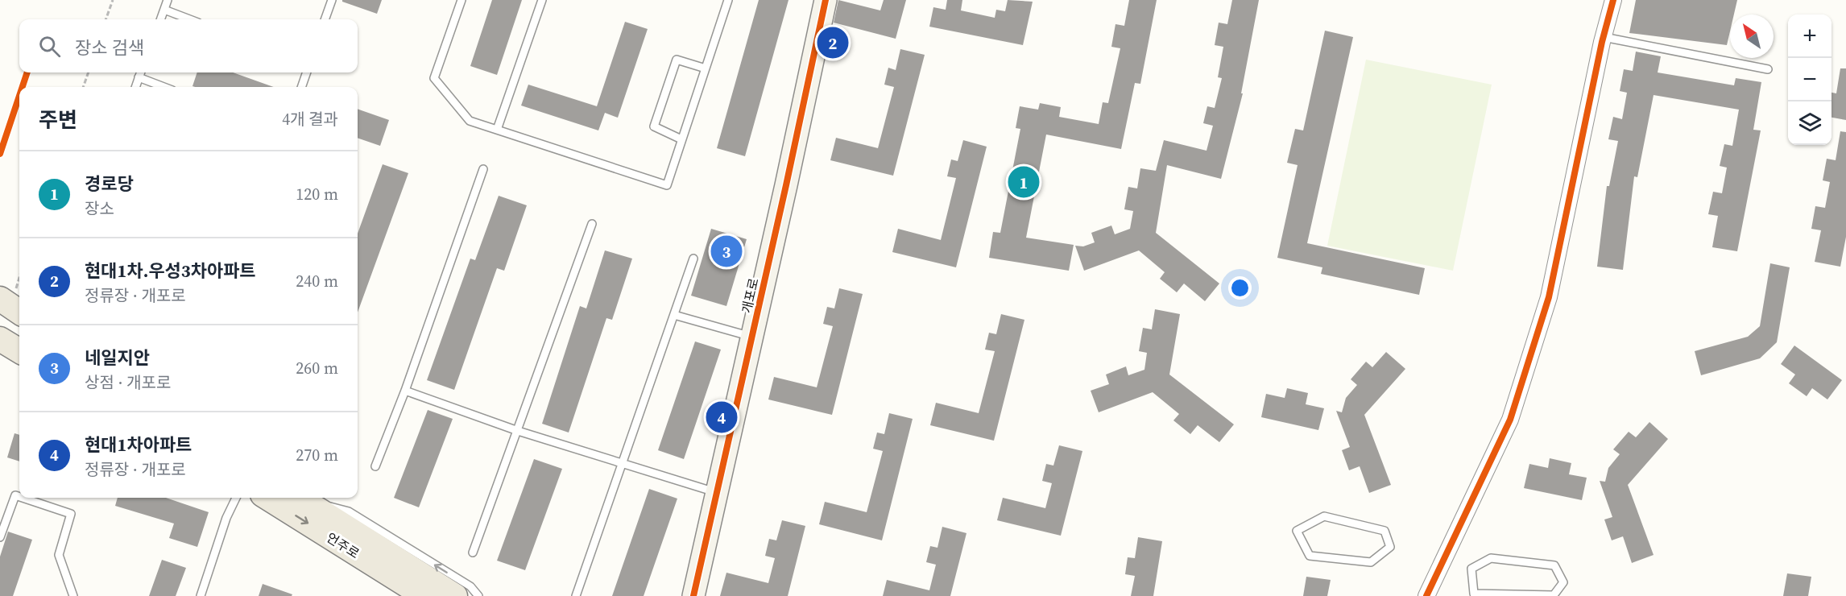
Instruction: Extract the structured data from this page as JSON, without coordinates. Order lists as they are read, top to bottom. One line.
{"streets":{"main road":["언주로"],"street":["개포로"]},"north":"top left","page":{"map_buttons":["+","−"],"search":"장소 검색","pins":["2","1","3","4"],"heading":["주변","4개 결과"],"list":[{"mark":"1","name":"경로당","note":"장소","value":"120 m"},{"mark":"2","name":"현대1차.우성3차아파트","note":"정류장 · 개포로","value":"240 m"},{"mark":"3","name":"네일지안","note":"상점 · 개포로","value":"260 m"},{"mark":"4","name":"현대1차아파트","note":"정류장 · 개포로","value":"270 m"}]}}
